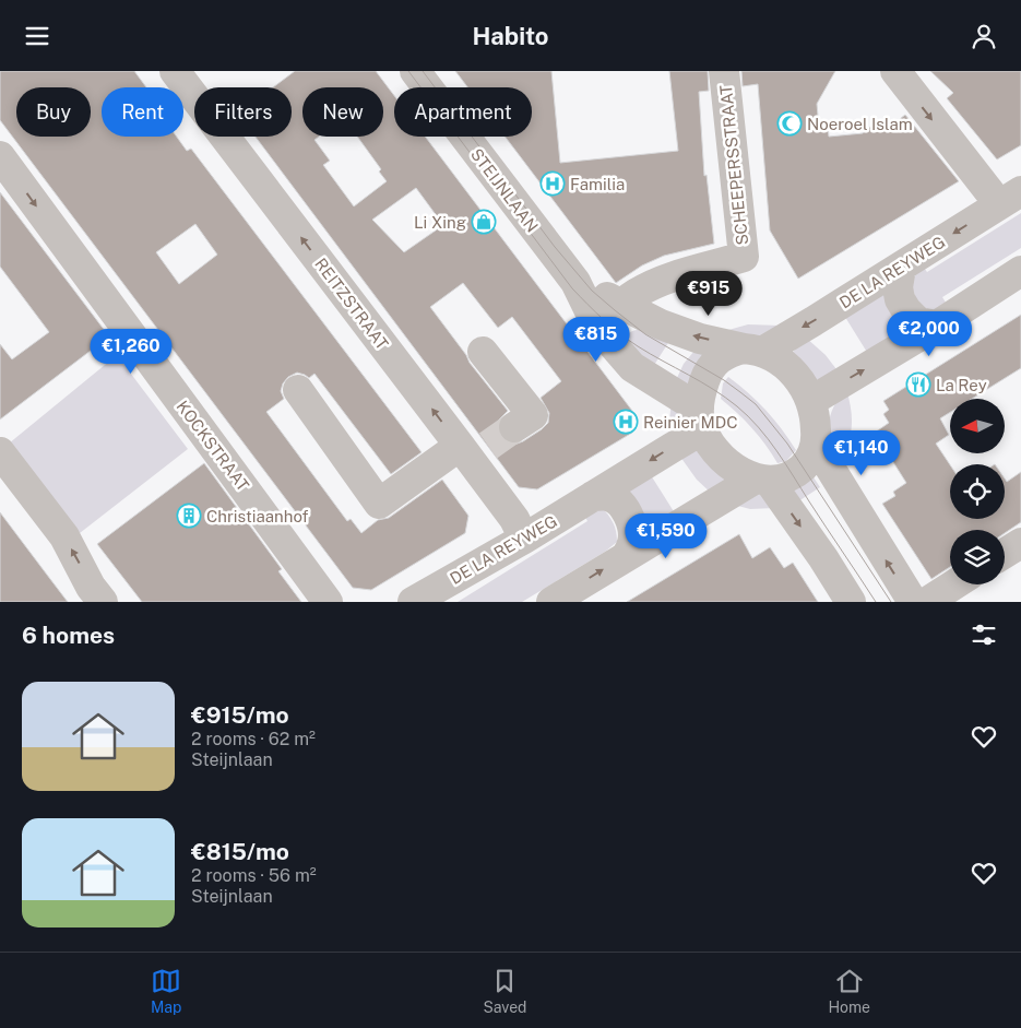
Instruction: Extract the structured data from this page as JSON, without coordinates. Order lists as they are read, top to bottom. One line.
{"streets":{"street":["SCHEEPERSSTRAAT","STEIJNLAAN","DE LA REYWEG","REITZSTRAAT","KOCKSTRAAT"]},"crossings":[["SCHEEPERSSTRAAT","STEIJNLAAN"],["STEIJNLAAN","DE LA REYWEG"],["DE LA REYWEG","REITZSTRAAT"]],"one_way":["REITZSTRAAT"],"places":{"mosque":["Noeroel Islam"],"hospital":["Familia","Reinier MDC"],"shop":["Li Xing"],"restaurant":["La Rey"],"building":["Christiaanhof"]},"north":"left","page":{"header":"Habito","chip":["Buy","Rent","Filters","New","Apartment"],"price":["€915","€2,000","€815","€1,260","€1,140","€1,590"],"heading":"6 homes","list":[{"name":"€915/mo","note":"2 rooms · 62 m² · Steijnlaan"},{"name":"€815/mo","note":"2 rooms · 56 m² · Steijnlaan"}],"tabs":["Map","Saved","Home"]}}
